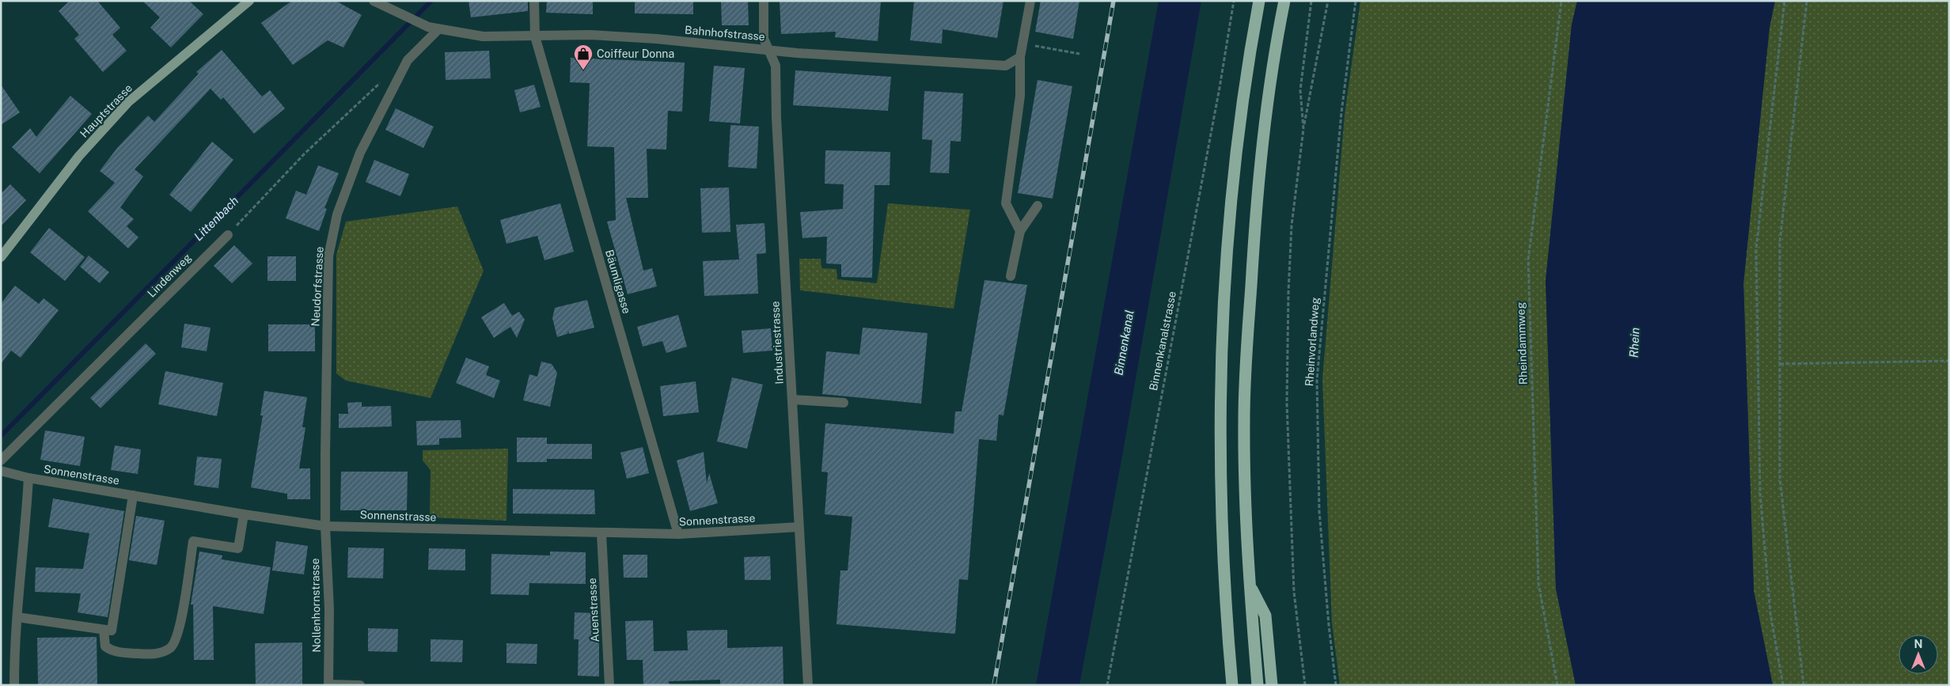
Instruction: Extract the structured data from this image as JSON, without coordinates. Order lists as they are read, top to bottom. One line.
{"streets":{"main road":["Hauptstrasse"],"street":["Bahnhofstrasse","Lindenweg","Bäumligasse","Neudorfstrasse","Industriestrasse","Sonnenstrasse","Nollenhornstrasse","Auenstrasse"],"path":["Binnenkanalstrasse","Rheinvorlandweg","Rheindammweg"]},"crossings":[["Bahnhofstrasse","Bäumligasse"],["Bahnhofstrasse","Neudorfstrasse"],["Bahnhofstrasse","Industriestrasse"],["Bäumligasse","Sonnenstrasse"],["Neudorfstrasse","Sonnenstrasse"],["Neudorfstrasse","Nollenhornstrasse"],["Industriestrasse","Sonnenstrasse"],["Sonnenstrasse","Nollenhornstrasse"],["Sonnenstrasse","Auenstrasse"]],"water":["Littenbach","Binnenkanal","Rhein"],"places":{"shop":["Coiffeur Donna"]},"north":"top"}
